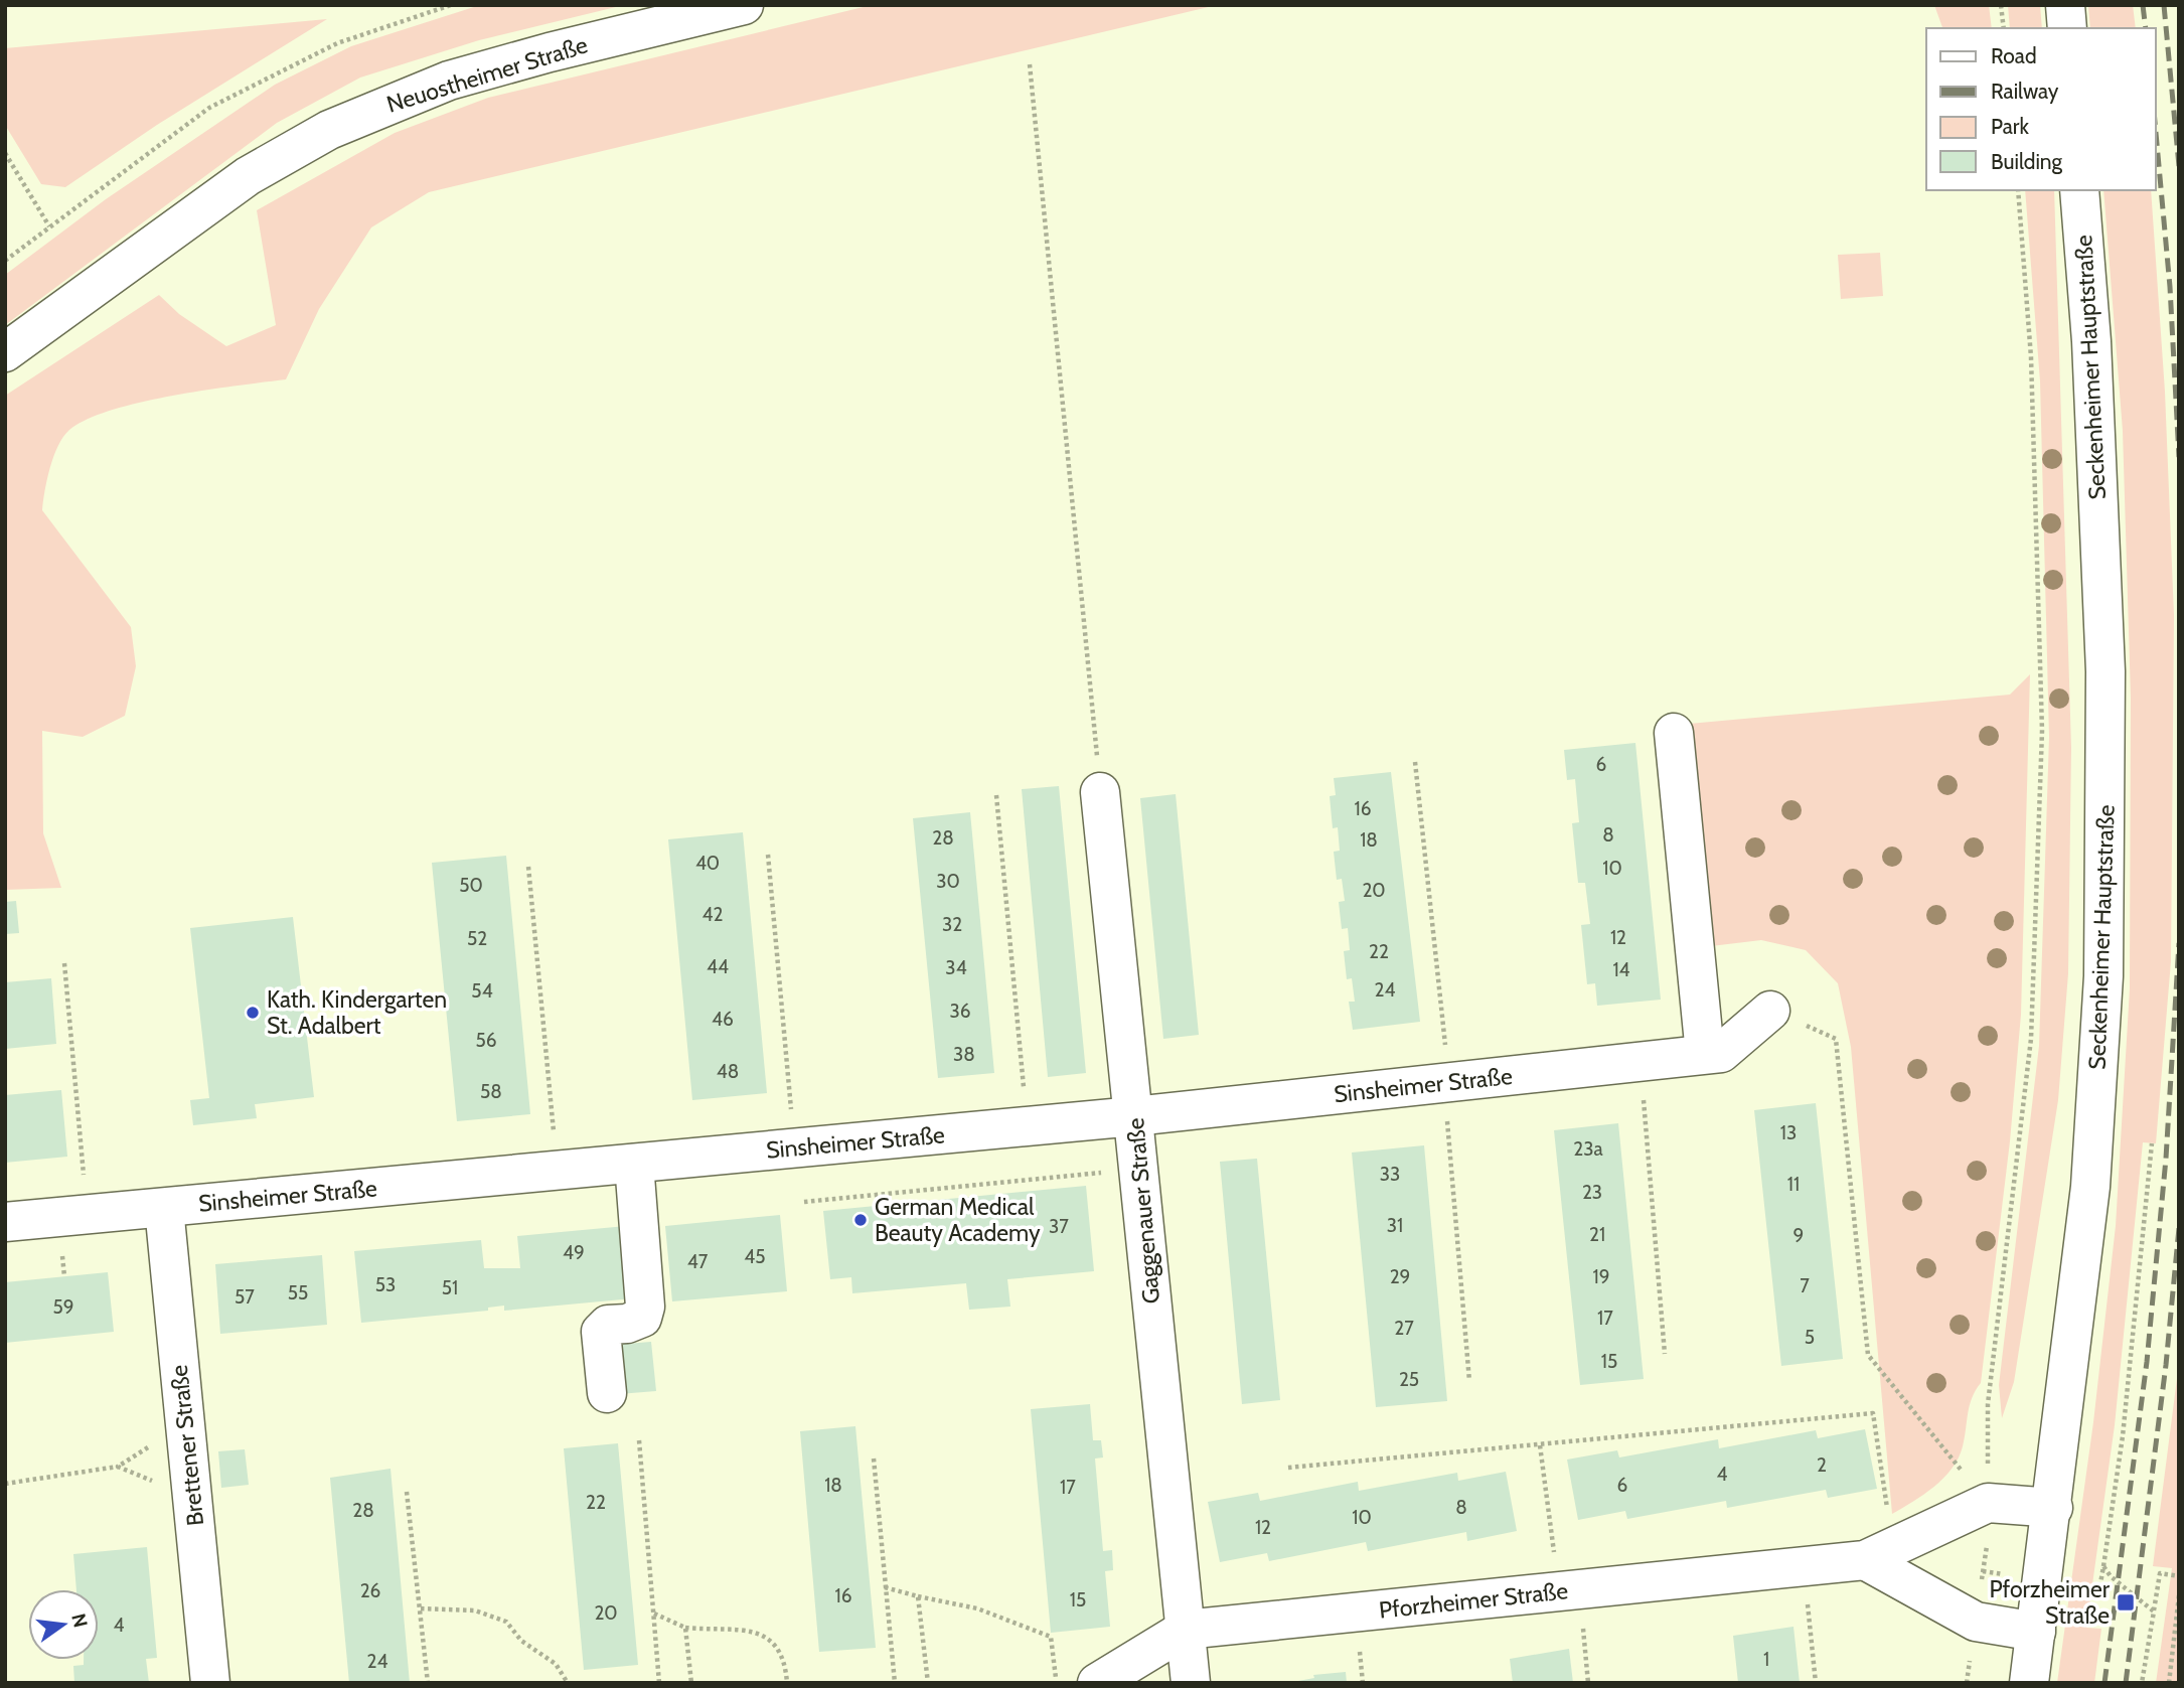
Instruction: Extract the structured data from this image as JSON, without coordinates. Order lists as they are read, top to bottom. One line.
{"streets":{"street":["Neuostheimer Straße","Seckenheimer Hauptstraße","Sinsheimer Straße","Gaggenauer Straße","Brettener Straße","Pforzheimer Straße"]},"crossings":[["Sinsheimer Straße","Gaggenauer Straße"],["Sinsheimer Straße","Brettener Straße"],["Gaggenauer Straße","Pforzheimer Straße"]],"places":{"other":["Kath. Kindergarten St. Adalbert","German Medical Beauty Academy"],"transit":["Pforzheimer Straße"]},"house_numbers":["6","16","8","28","18","40","10","30","50","20","42","32","12","52","22","44","34","14","24","54","36","46","56","38","48","58","13","23a","33","11","23","31","37","21","9","49","45","47","29","19","53","7","51","55","57","59","17","27","5","15","25","2","4","18","6","17","22","8","28","10","12","26","16","15","20","4","1","24"],"legend":["Road","Railway","Park","Building"],"north":"right"}
